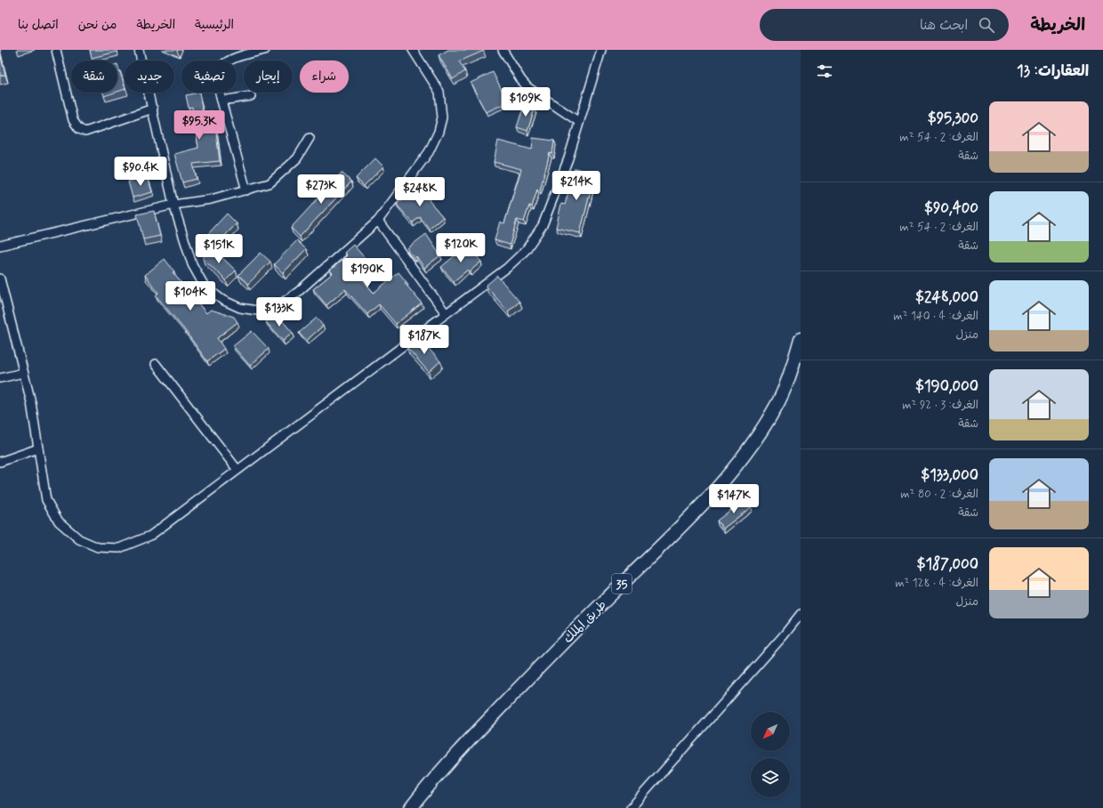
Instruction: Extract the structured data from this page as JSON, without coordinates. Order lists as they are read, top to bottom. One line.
{"streets":{"main road":["35","طريق الملك"]},"north":"bottom left","page":{"header":"الخريطة","search":"ابحث هنا","nav":["الرئيسية","الخريطة","من نحن","اتصل بنا"],"heading":"العقارات: 13","chip":["شراء","إيجار","تصفية","جديد","شقة"],"price":["$109K","$95.3K","$90.4K","$214K","$273K","$248K","$120K","$151K","$190K","$104K","$133K","$187K","$147K"],"list":[{"name":"$95,300","note":"الغرف: 2 · 54 m² · شقة"},{"name":"$90,400","note":"الغرف: 2 · 54 m² · شقة"},{"name":"$248,000","note":"الغرف: 4 · 140 m² · منزل"},{"name":"$190,000","note":"الغرف: 3 · 92 m² · شقة"},{"name":"$133,000","note":"الغرف: 2 · 80 m² · شقة"},{"name":"$187,000","note":"الغرف: 4 · 128 m² · منزل"}]}}
